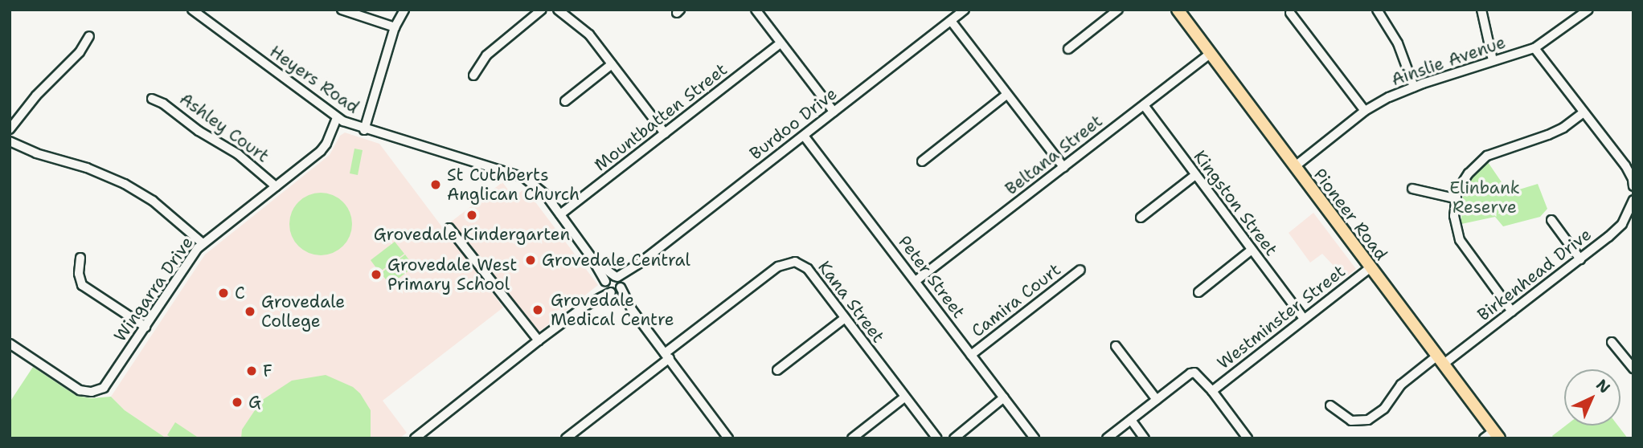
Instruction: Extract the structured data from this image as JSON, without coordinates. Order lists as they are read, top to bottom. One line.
{"streets":{"main road":["Pioneer Road"],"street":["Ainslie Avenue","Heyers Road","Mountbatten Street","Burdoo Drive","Ashley Court","Beltana Street","Kingston Street","Birkenhead Drive","Peter Street","Wingarra Drive","Camira Court","Kana Street","Westminster Street"]},"crossings":[["Ainslie Avenue","Pioneer Road"],["Heyers Road","Mountbatten Street"],["Heyers Road","Burdoo Drive"],["Heyers Road","Wingarra Drive"],["Heyers Road","Kana Street"],["Burdoo Drive","Peter Street"],["Ashley Court","Wingarra Drive"],["Beltana Street","Kingston Street"],["Beltana Street","Pioneer Road"],["Beltana Street","Peter Street"],["Kingston Street","Westminster Street"],["Pioneer Road","Birkenhead Drive"],["Pioneer Road","Westminster Street"],["Peter Street","Camira Court"]],"parks":["Elinbank Reserve"],"places":["St Cuthberts Anglican Church","Grovedale Kindergarten","Grovedale Central","Grovedale West Primary School","C","Grovedale Medical Centre","Grovedale College","F","G"],"north":"top right"}
